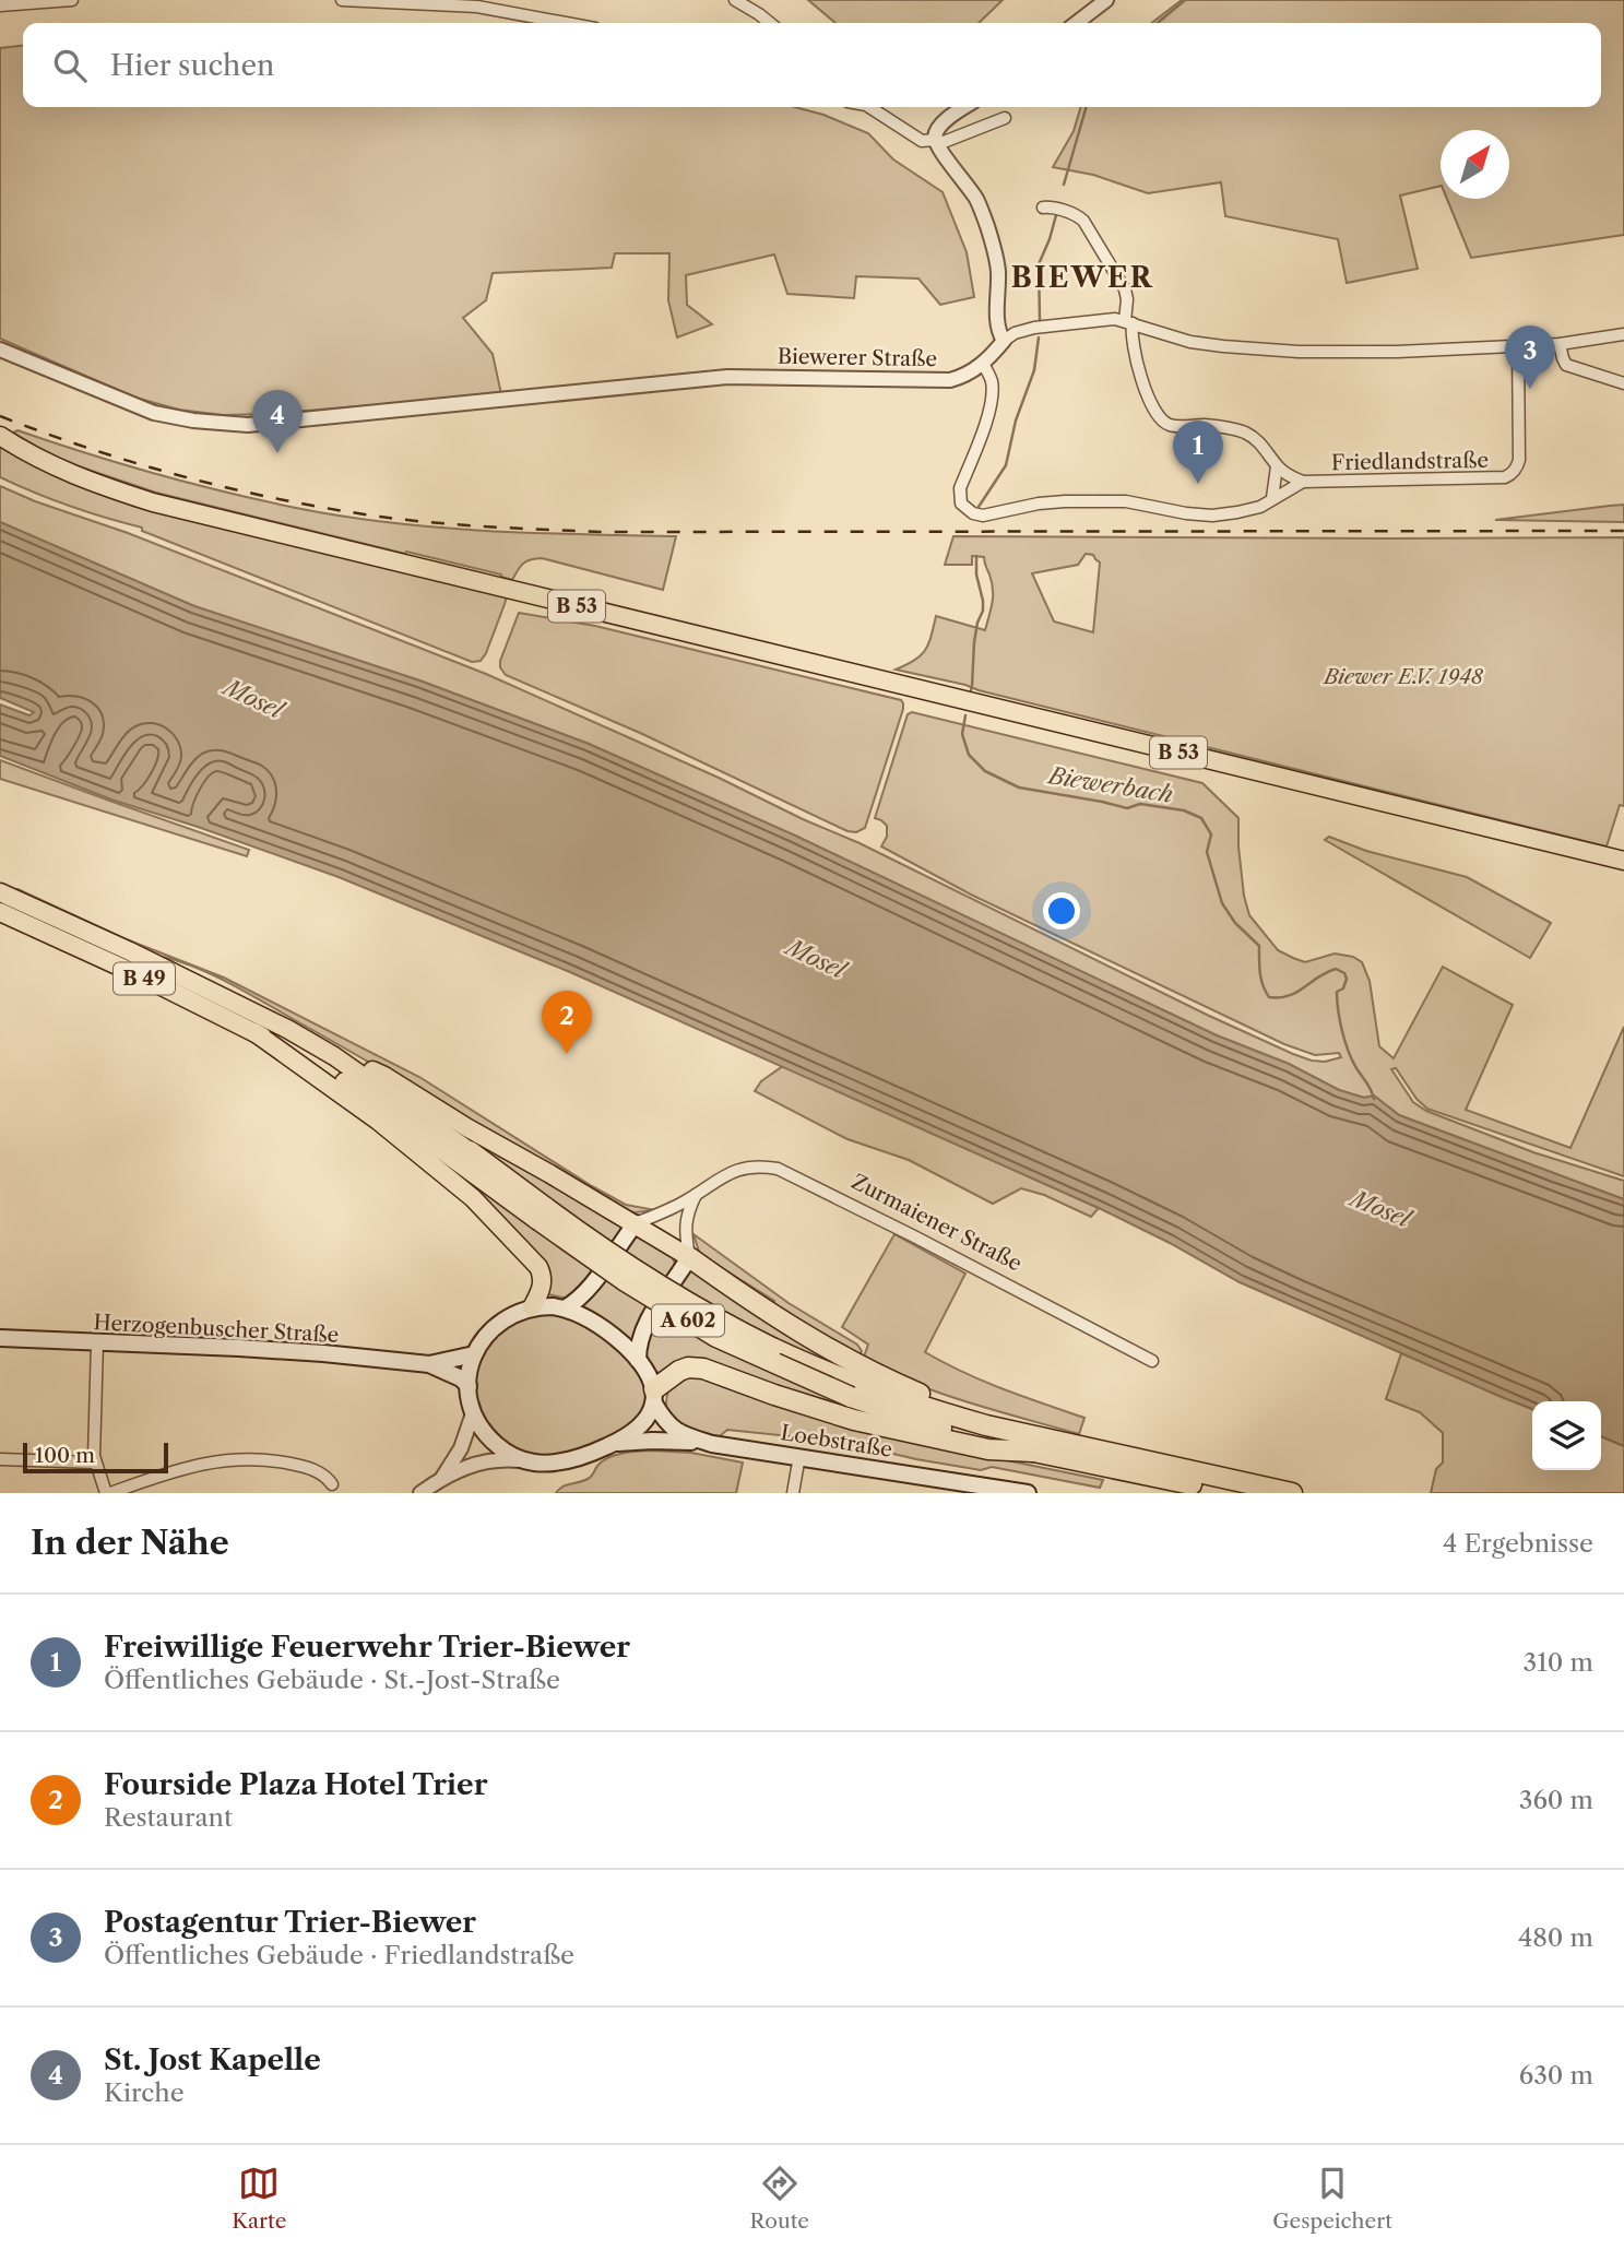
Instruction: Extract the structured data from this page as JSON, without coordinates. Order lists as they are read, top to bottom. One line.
{"streets":{"highway":["A 602"],"main road":["B 53","B 49","Herzogenbuscher Straße","Loebstraße"],"street":["Biewerer Straße","Friedlandstraße","Zurmaiener Straße"]},"crossings":[["Biewerer Straße","Friedlandstraße"],["B 49","A 602"],["Herzogenbuscher Straße","Loebstraße"]],"districts":["BIEWER"],"water":["Mosel","Biewerbach"],"parks":["Biewer E.V. 1948"],"scale_bar":"100 m","north":"top right","page":{"search":"Hier suchen","pins":["3","4","1","2"],"scale":"100 m","heading":["In der Nähe","4 Ergebnisse"],"list":[{"mark":"1","name":"Freiwillige Feuerwehr Trier-Biewer","note":"Öffentliches Gebäude · St.-Jost-Straße","value":"310 m"},{"mark":"2","name":"Fourside Plaza Hotel Trier","note":"Restaurant","value":"360 m"},{"mark":"3","name":"Postagentur Trier-Biewer","note":"Öffentliches Gebäude · Friedlandstraße","value":"480 m"},{"mark":"4","name":"St. Jost Kapelle","note":"Kirche","value":"630 m"}],"nav":["Karte","Route","Gespeichert"]}}
